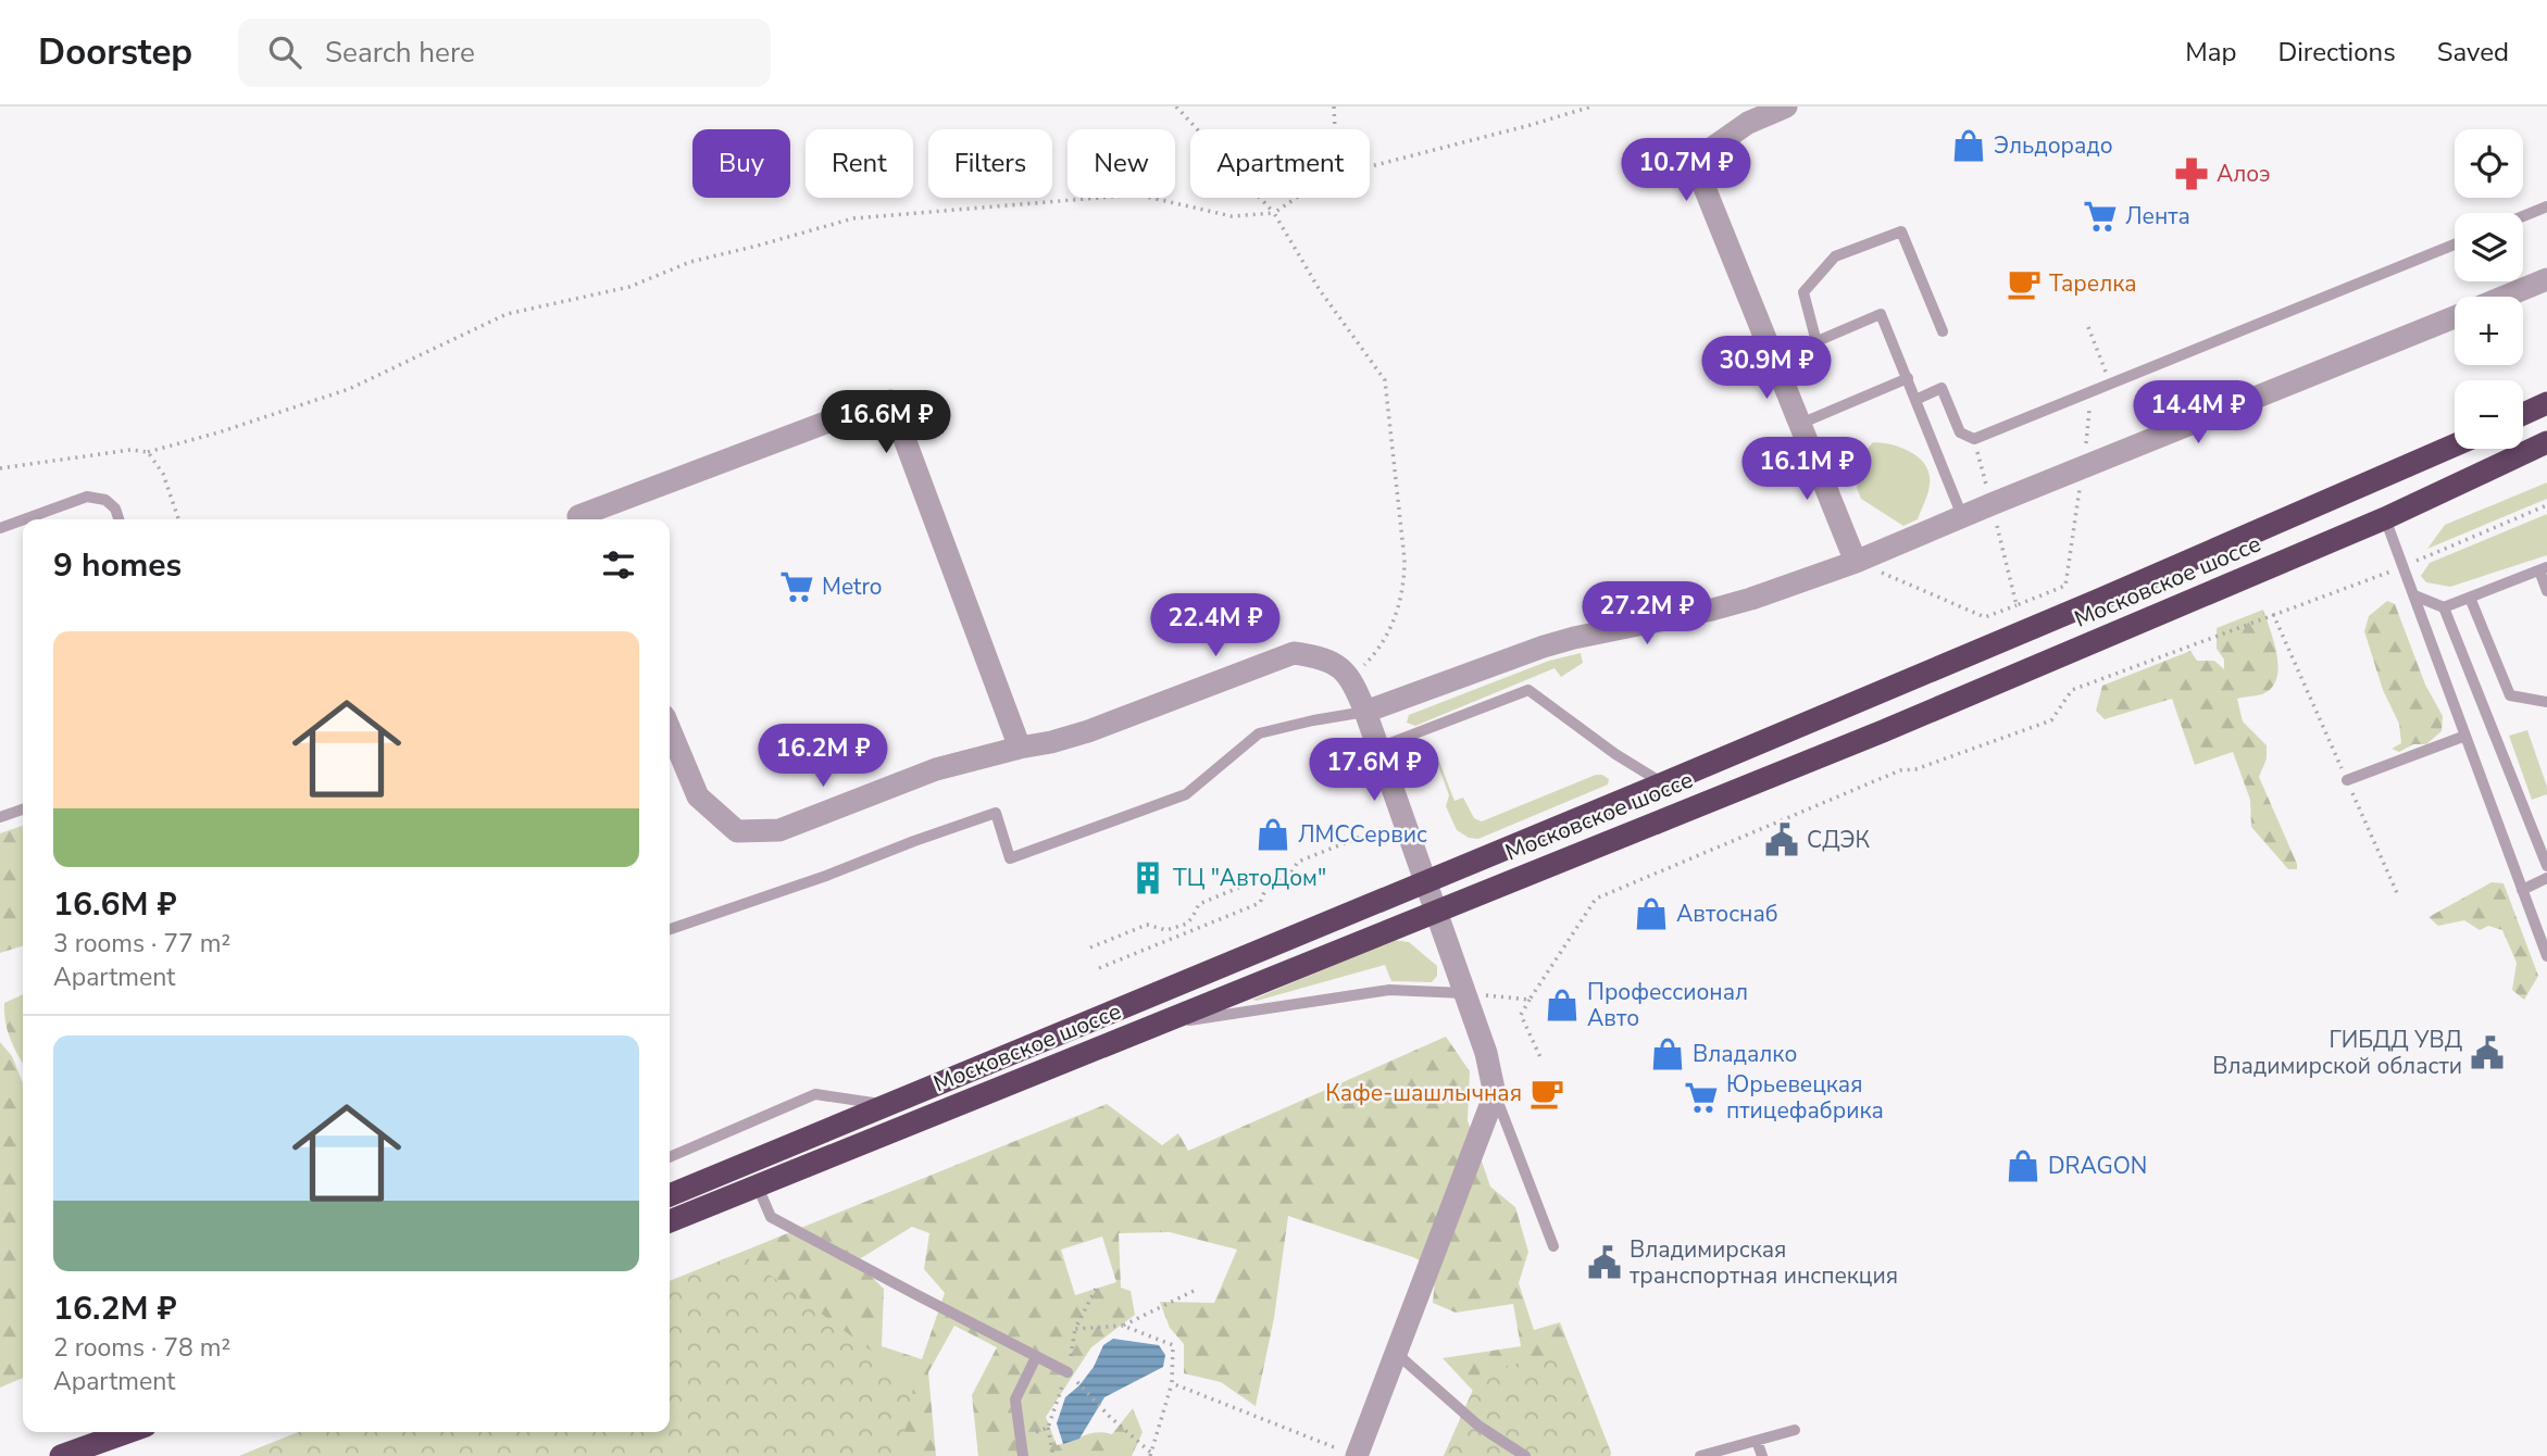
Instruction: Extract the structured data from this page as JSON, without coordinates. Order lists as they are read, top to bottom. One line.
{"streets":{"highway":["Московское шоссе"]},"places":{"shop":["Эльдорадо","ЛМССервис","Автоснаб","Профессионал Авто","Владалко","DRAGON"],"pharmacy":["Алоэ"],"supermarket":["Лента","Metro","Юрьевецкая птицефабрика"],"cafe":["Тарелка","Кафе-шашлычная"],"public building":["СДЭК","ГИБДД УВД Владимирской области","Владимирская транспортная инспекция"],"building":["ТЦ \"АвтоДом\""]},"page":{"header":"Doorstep","search":"Search here","nav":["Map","Directions","Saved"],"map_buttons":["+","−"],"chip":["Buy","Rent","Filters","New","Apartment"],"price":["10.7M ₽","30.9M ₽","14.4M ₽","16.6M ₽","16.1M ₽","27.2M ₽","22.4M ₽","16.2M ₽","17.6M ₽"],"heading":"9 homes","list":[{"name":"16.6M ₽","note":"3 rooms · 77 m² · Apartment"},{"name":"16.2M ₽","note":"2 rooms · 78 m² · Apartment"}]}}
